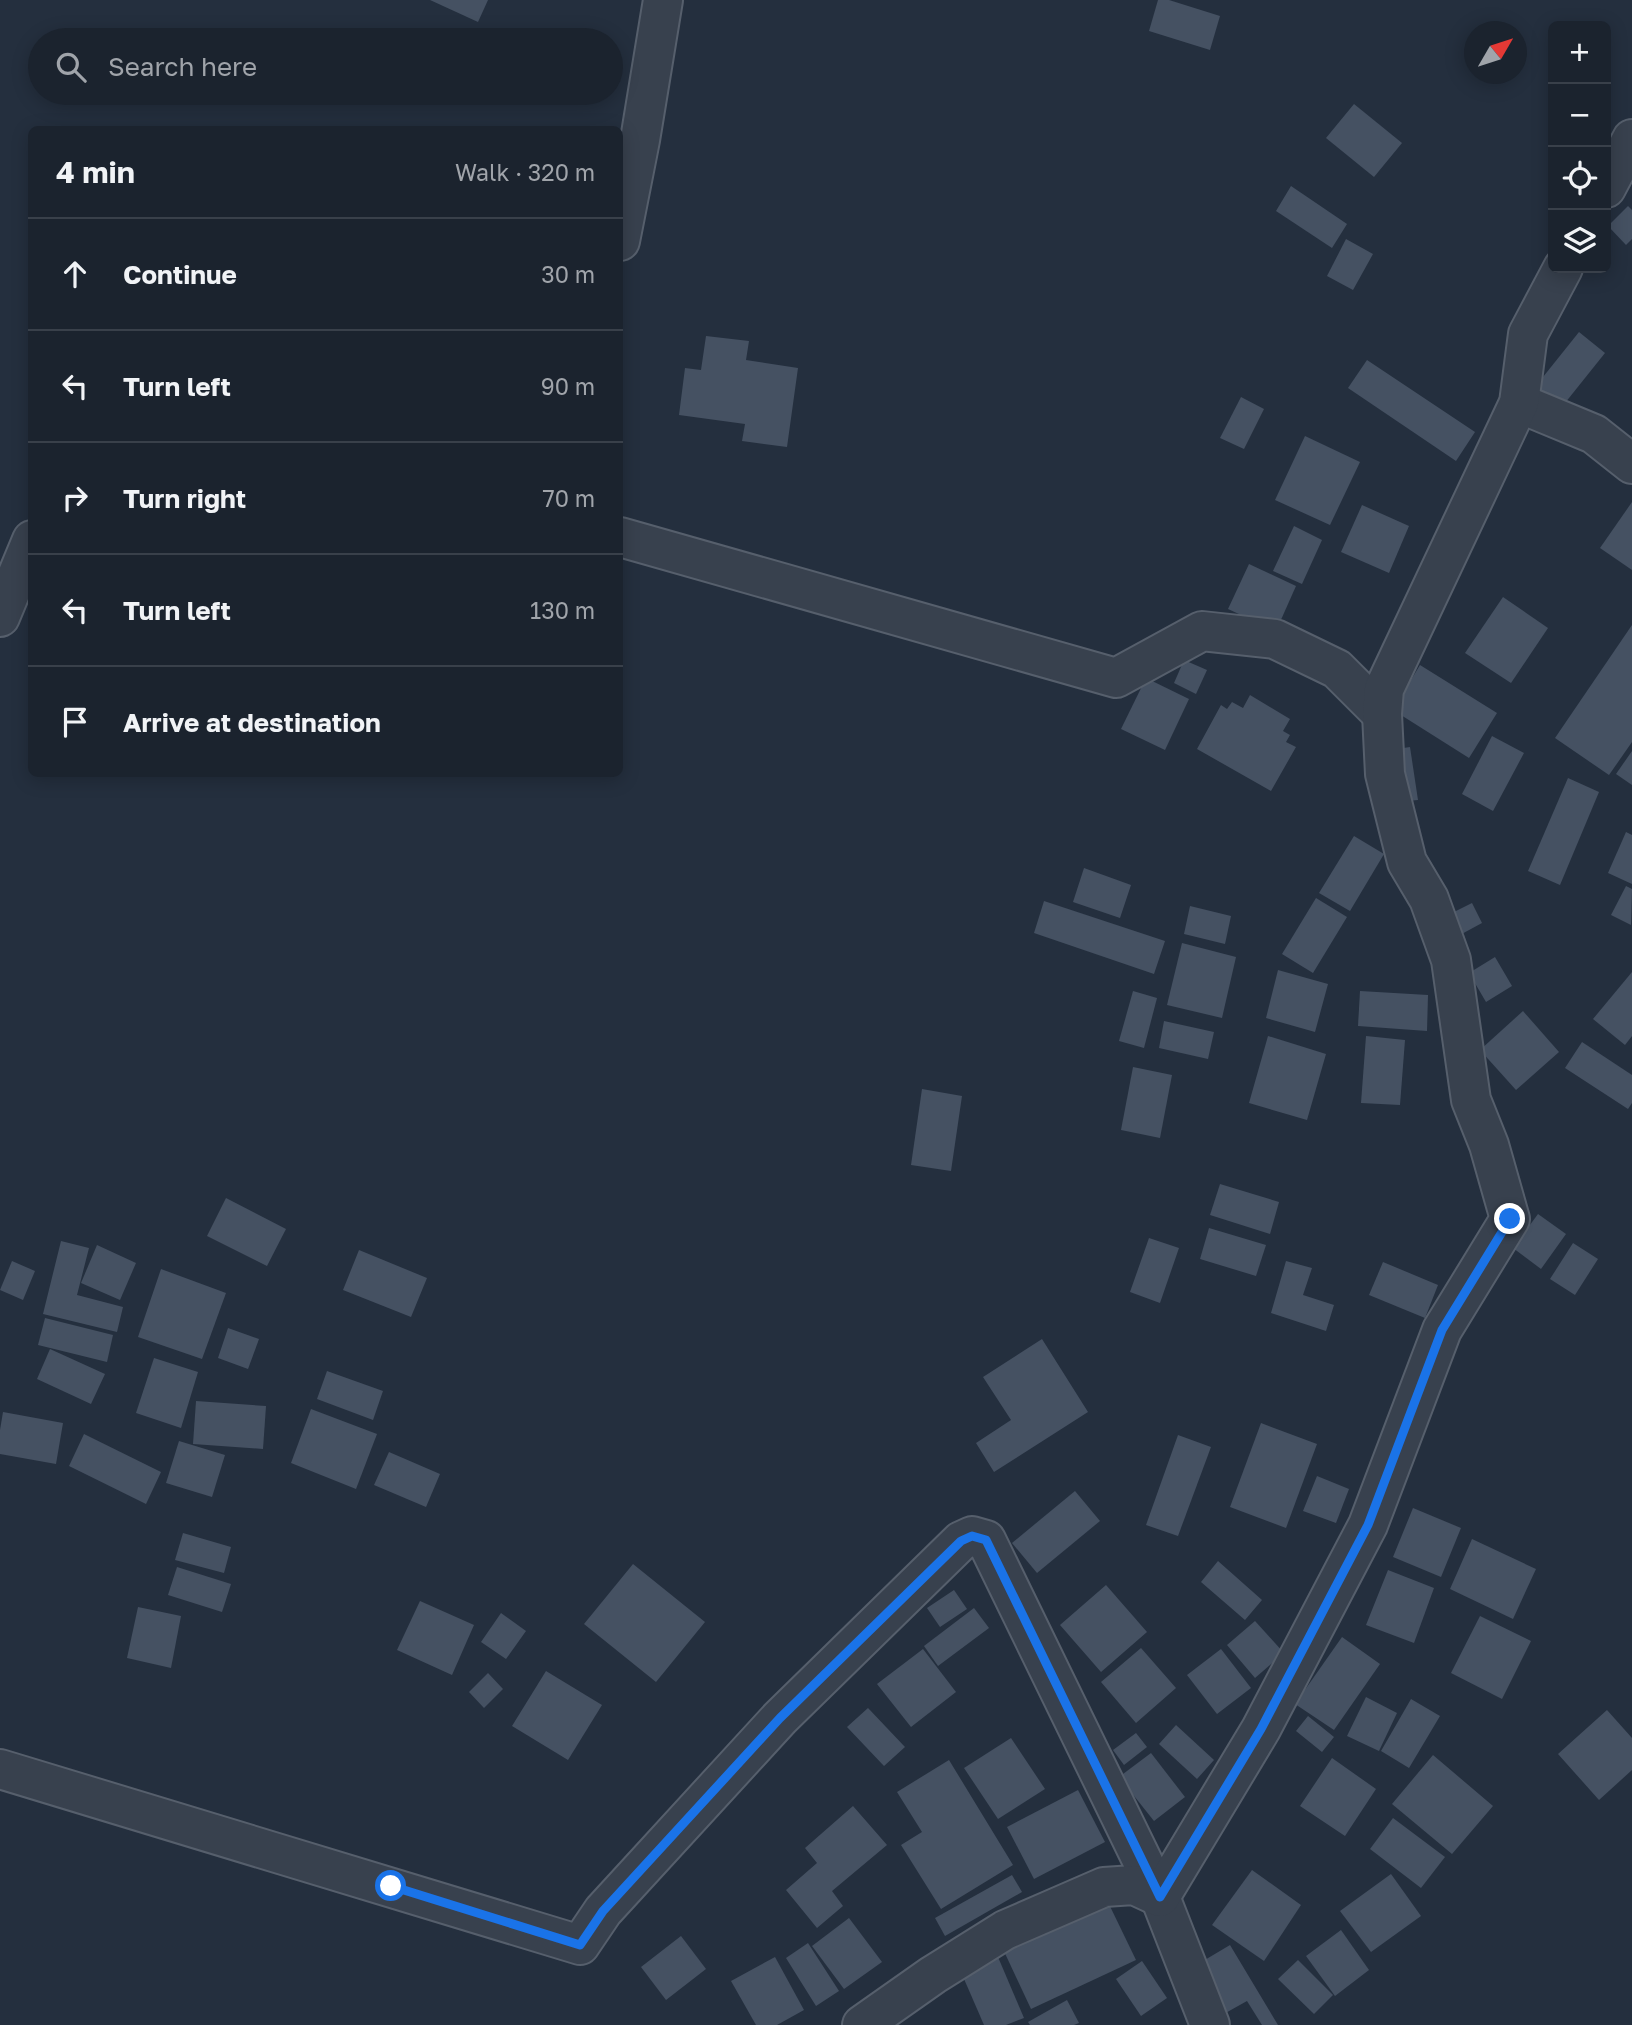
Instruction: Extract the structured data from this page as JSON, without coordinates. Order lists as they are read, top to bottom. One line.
{"north":"top right","page":{"map_buttons":["+","−"],"search":"Search here","heading":["4 min","Walk · 320 m"],"list":[["Continue","30 m"],["Turn left","90 m"],["Turn right","70 m"],["Turn left","130 m"],"Arrive at destination"]}}
